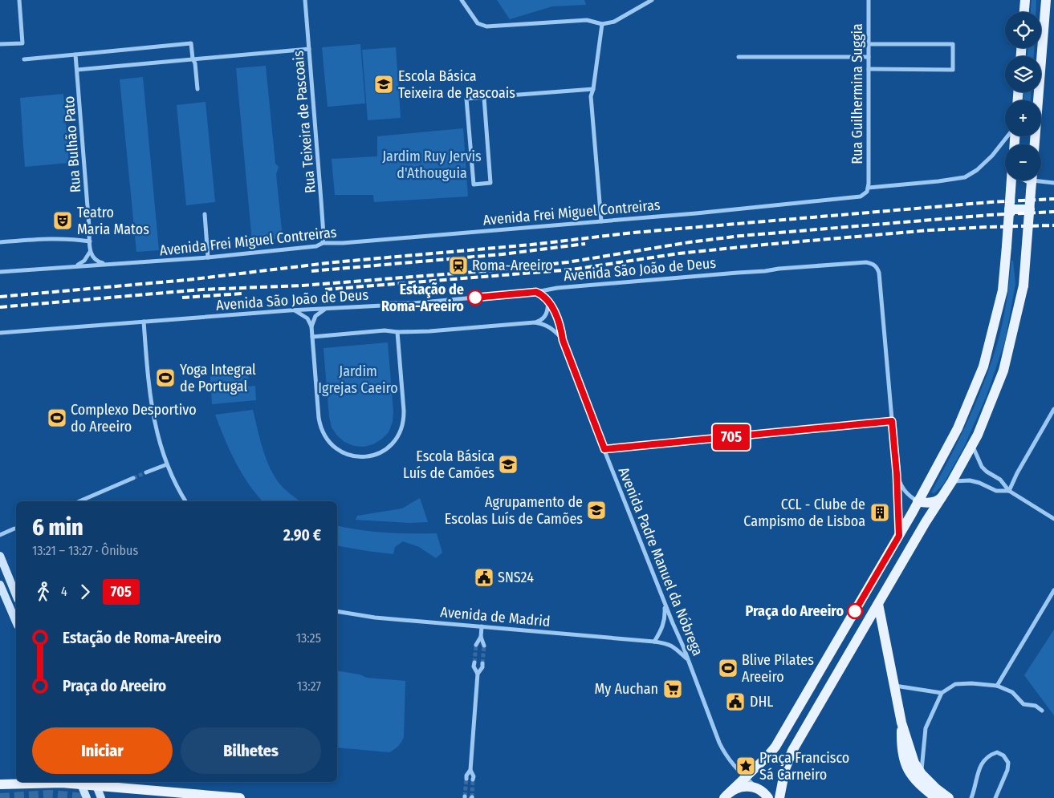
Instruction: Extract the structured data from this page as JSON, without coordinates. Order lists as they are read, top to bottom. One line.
{"streets":{"street":["Rua Guilhermina Suggia","Rua Teixeira de Pascoais","Rua Bulhão Pato","Avenida Frei Miguel Contreiras","Avenida São João de Deus","Avenida Padre Manuel da Nóbrega","Avenida de Madrid"]},"crossings":[["Rua Guilhermina Suggia","Avenida Frei Miguel Contreiras"],["Rua Teixeira de Pascoais","Avenida Frei Miguel Contreiras"],["Avenida São João de Deus","Avenida Padre Manuel da Nóbrega"],["Avenida Padre Manuel da Nóbrega","Avenida de Madrid"]],"parks":["Jardim Ruy Jervis d'Athouguia","Jardim Igrejas Caeiro"],"places":{"school or university":["Escola Básica Teixeira de Pascoais","Escola Básica Luís de Camões","Agrupamento de Escolas Luís de Camões"],"theatre":["Teatro Maria Matos"],"station":["Roma-Areeiro"],"other":["Estação de Roma-Areeiro","Praça do Areeiro"],"sports":["Yoga Integral de Portugal","Complexo Desportivo do Areeiro","Blive Pilates Areeiro"],"building":["CCL - Clube de Campismo de Lisboa"],"public building":["SNS24","DHL"],"supermarket":["My Auchan"],"place":["Praça Francisco Sá Carneiro"]},"lines":["bus line 705"],"page":{"on_map":"705","map_buttons":["+","−"],"heading":["6 min","13:21 – 13:27 · Ônibus","2.90 €"],"legs":["4","705"],"list":[{"name":"Estação de Roma-Areeiro","value":"13:25"},{"name":"Praça do Areeiro","value":"13:27"}],"buttons":["Iniciar","Bilhetes"]}}
